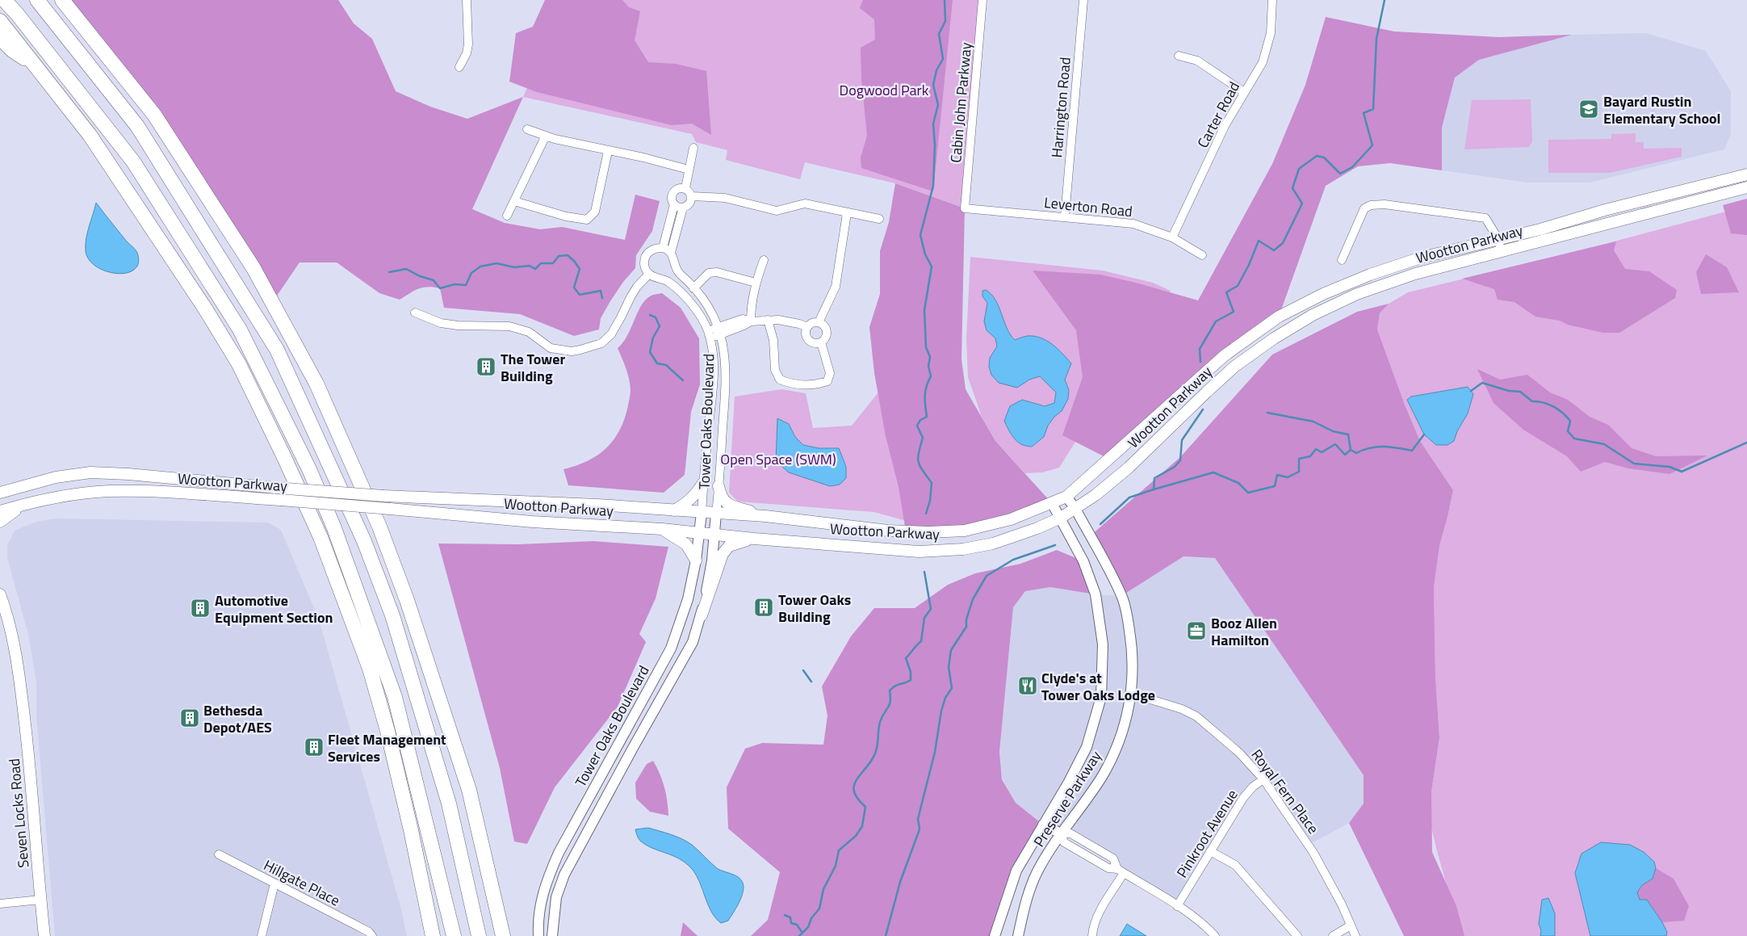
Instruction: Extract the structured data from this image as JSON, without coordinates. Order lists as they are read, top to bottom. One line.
{"streets":{"main road":["Wootton Parkway","Seven Locks Road"],"street":["Cabin John Parkway","Harrington Road","Carter Road","Leverton Road","Tower Oaks Boulevard","Royal Fern Place","Preserve Parkway","Pinkroot Avenue","Hillgate Place"]},"crossings":[["Cabin John Parkway","Leverton Road"],["Harrington Road","Leverton Road"],["Carter Road","Leverton Road"],["Wootton Parkway","Tower Oaks Boulevard"],["Wootton Parkway","Preserve Parkway"],["Royal Fern Place","Preserve Parkway"],["Royal Fern Place","Pinkroot Avenue"]],"parks":["Dogwood Park","Open Space (SWM)"],"places":{"school or university":["Bayard Rustin Elementary School"],"building":["The Tower Building","Tower Oaks Building","Automotive Equipment Section","Bethesda Depot/AES","Fleet Management Services"],"office":["Booz Allen Hamilton"],"restaurant":["Clyde's at Tower Oaks Lodge"]}}
